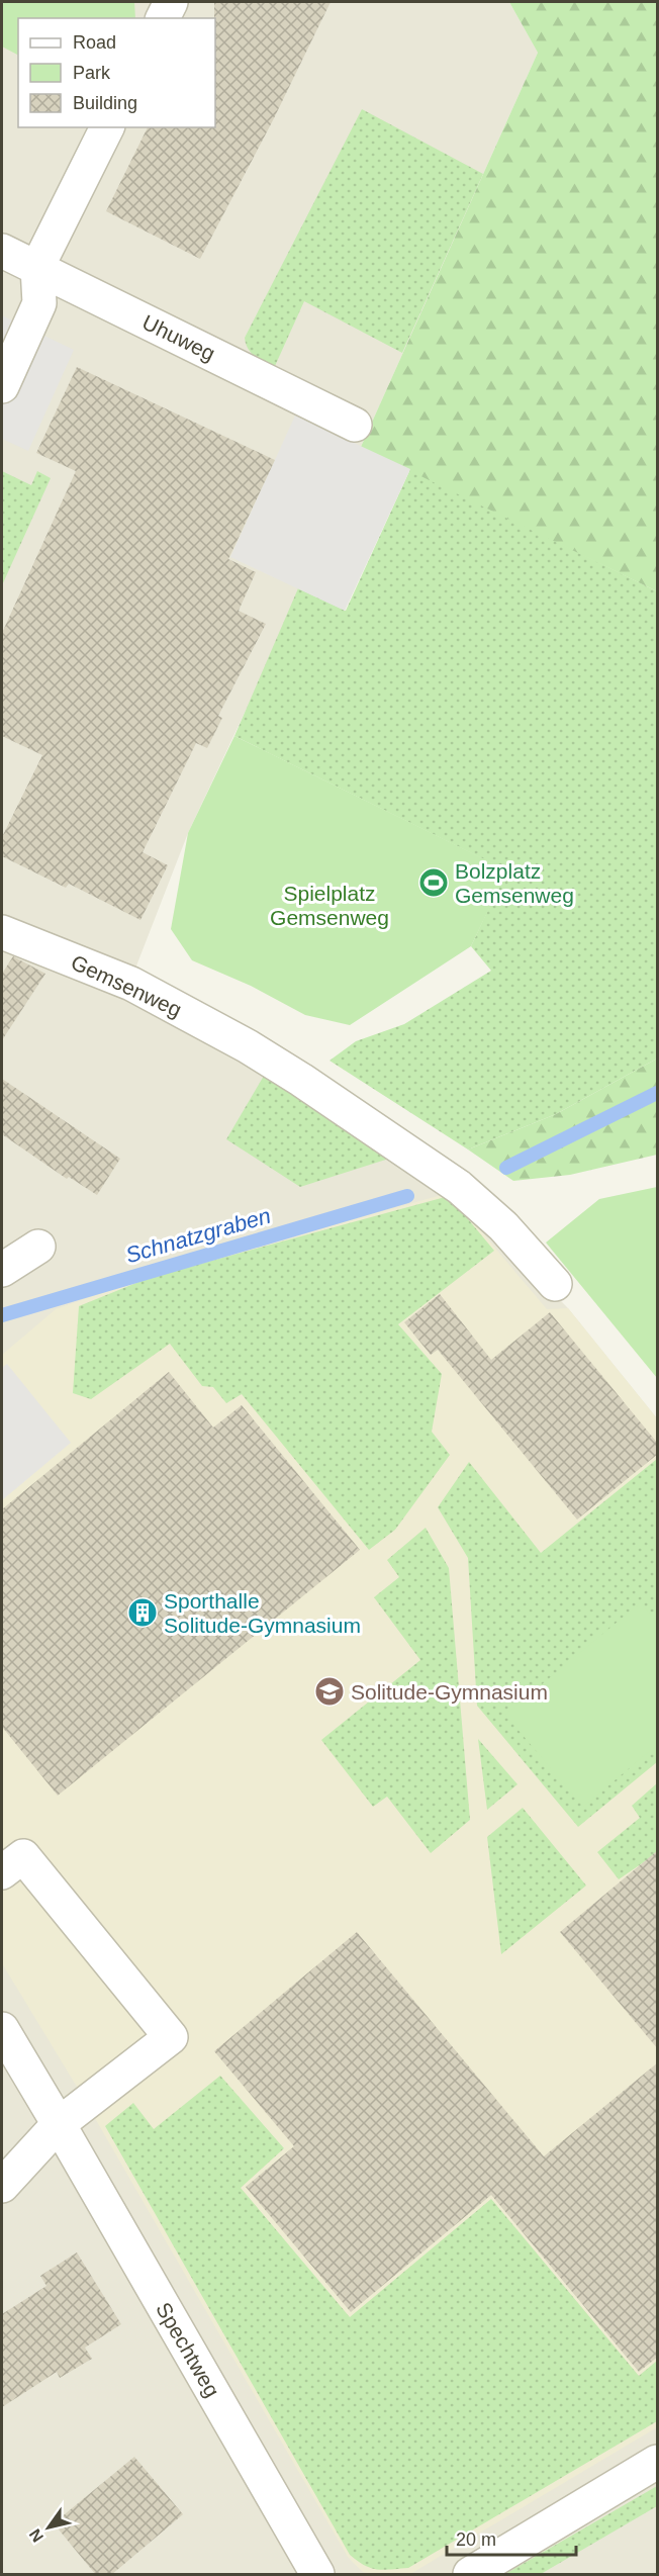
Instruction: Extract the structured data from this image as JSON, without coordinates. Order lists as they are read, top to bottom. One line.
{"streets":{"street":["Uhuweg","Gemsenweg","Spechtweg"]},"water":["Schnatzgraben"],"parks":["Spielplatz Gemsenweg"],"places":{"sports":["Bolzplatz Gemsenweg"],"building":["Sporthalle Solitude-Gymnasium"],"school or university":["Solitude-Gymnasium"]},"legend":["Road","Park","Building"],"scale_bar":"20 m","north":"bottom left"}
